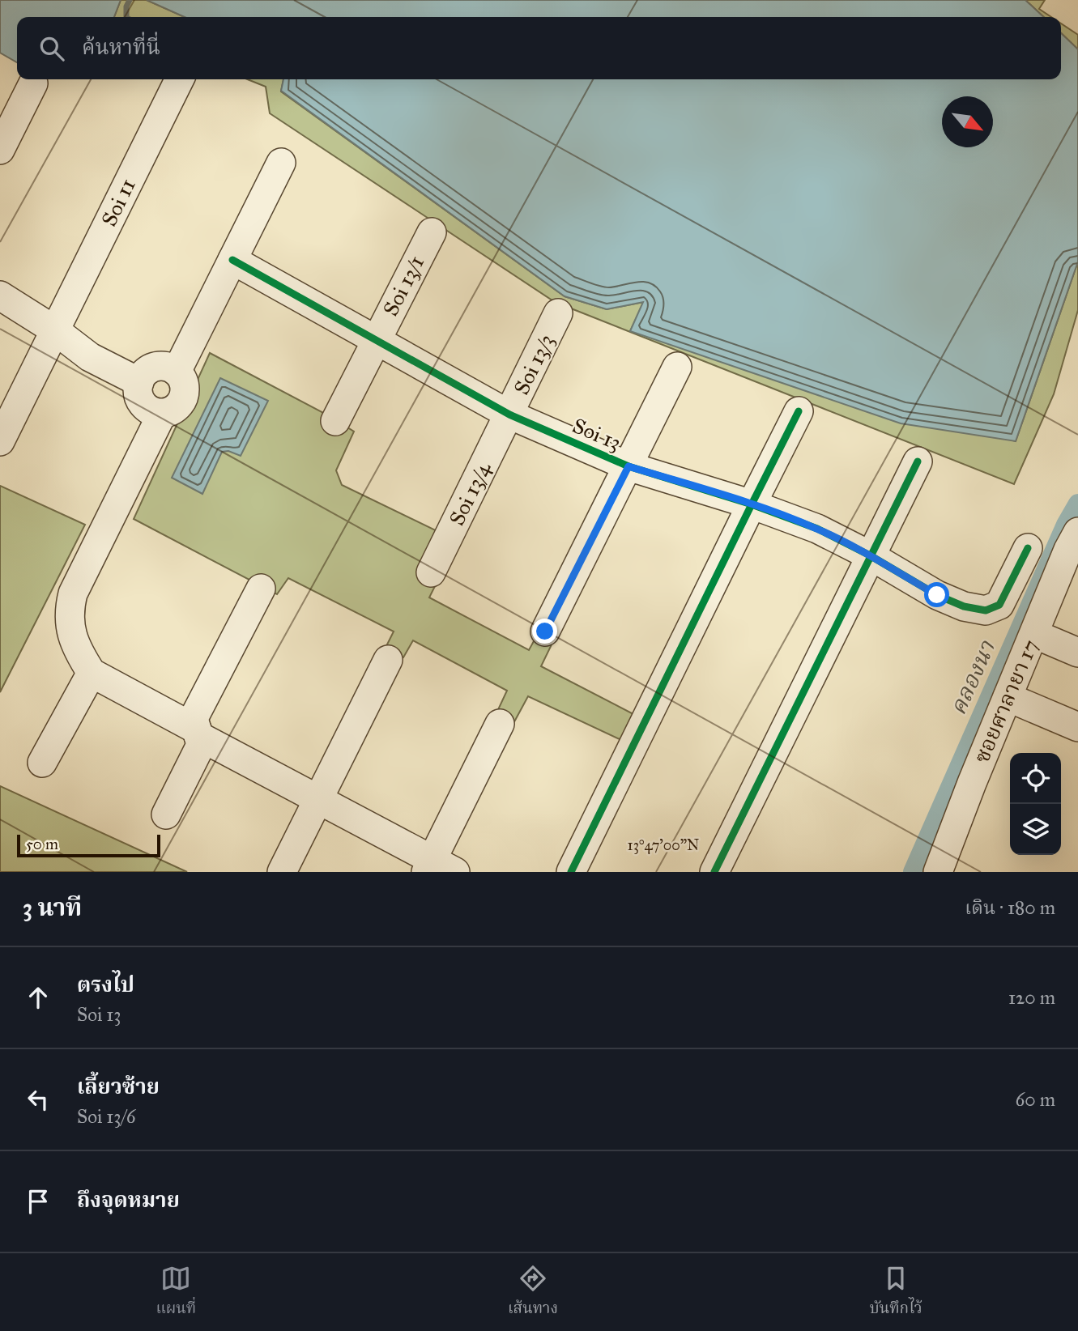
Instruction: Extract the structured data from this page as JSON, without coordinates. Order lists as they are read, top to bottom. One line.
{"streets":{"street":["Soi 11","Soi 13/1","Soi 13/3","Soi 13","Soi 13/4","ซอยศาลายา 17"]},"crossings":[["Soi 13/1","Soi 13"],["Soi 13/3","Soi 13"],["Soi 13/3","Soi 13/4"],["Soi 13","Soi 13/4"]],"water":["คลองนา"],"scale_bar":"50 m","north":"bottom right","page":{"search":"ค้นหาที่นี่","scale":"50 m","heading":["3 นาที","เดิน · 180 m"],"list":[["ตรงไป","Soi 13","120 m"],["เลี้ยวซ้าย","Soi 13/6","60 m"],"ถึงจุดหมาย"],"nav":["แผนที่","เส้นทาง","บันทึกไว้"]},"coordinates":["13°47'00\"N"]}
